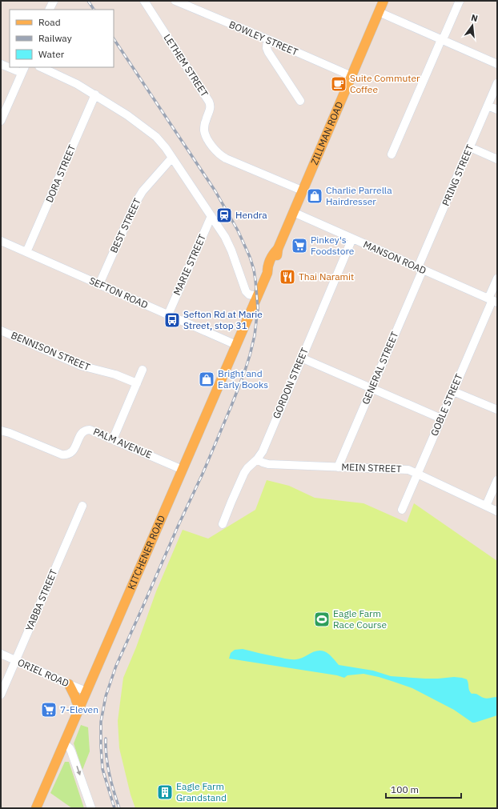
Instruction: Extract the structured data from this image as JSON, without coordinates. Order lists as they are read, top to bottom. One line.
{"streets":{"main road":["ZILLMAN ROAD","KITCHENER ROAD"],"street":["BOWLEY STREET","LETHEM STREET","DORA STREET","PRING STREET","BEST STREET","MANSON ROAD","MARIE STREET","SEFTON ROAD","BENNISON STREET","GENERAL STREET","GORDON STREET","GOBLE STREET","PALM AVENUE","MEIN STREET","YABBA STREET","ORIEL ROAD"]},"crossings":[["BOWLEY STREET","ZILLMAN ROAD"],["LETHEM STREET","ZILLMAN ROAD"],["ZILLMAN ROAD","MANSON ROAD"],["ZILLMAN ROAD","KITCHENER ROAD"],["DORA STREET","SEFTON ROAD"],["PRING STREET","MANSON ROAD"],["PRING STREET","GENERAL STREET"],["BEST STREET","SEFTON ROAD"],["MANSON ROAD","GENERAL STREET"],["MANSON ROAD","GORDON STREET"],["MANSON ROAD","GOBLE STREET"],["MARIE STREET","SEFTON ROAD"],["SEFTON ROAD","KITCHENER ROAD"],["GENERAL STREET","MEIN STREET"],["GORDON STREET","MEIN STREET"],["GOBLE STREET","MEIN STREET"],["PALM AVENUE","KITCHENER ROAD"],["KITCHENER ROAD","ORIEL ROAD"],["YABBA STREET","ORIEL ROAD"]],"places":{"cafe":["Suite Commuter Coffee"],"shop":["Charlie Parrella Hairdresser","Bright and Early Books"],"station":["Hendra"],"supermarket":["Pinkey's Foodstore","7-Eleven"],"restaurant":["Thai Naramit"],"bus stop":["Sefton Rd at Marie Street, stop 31"],"sports":["Eagle Farm Race Course"],"building":["Eagle Farm Grandstand"]},"legend":["Road","Railway","Water"],"scale_bar":"100 m","north":"top"}
